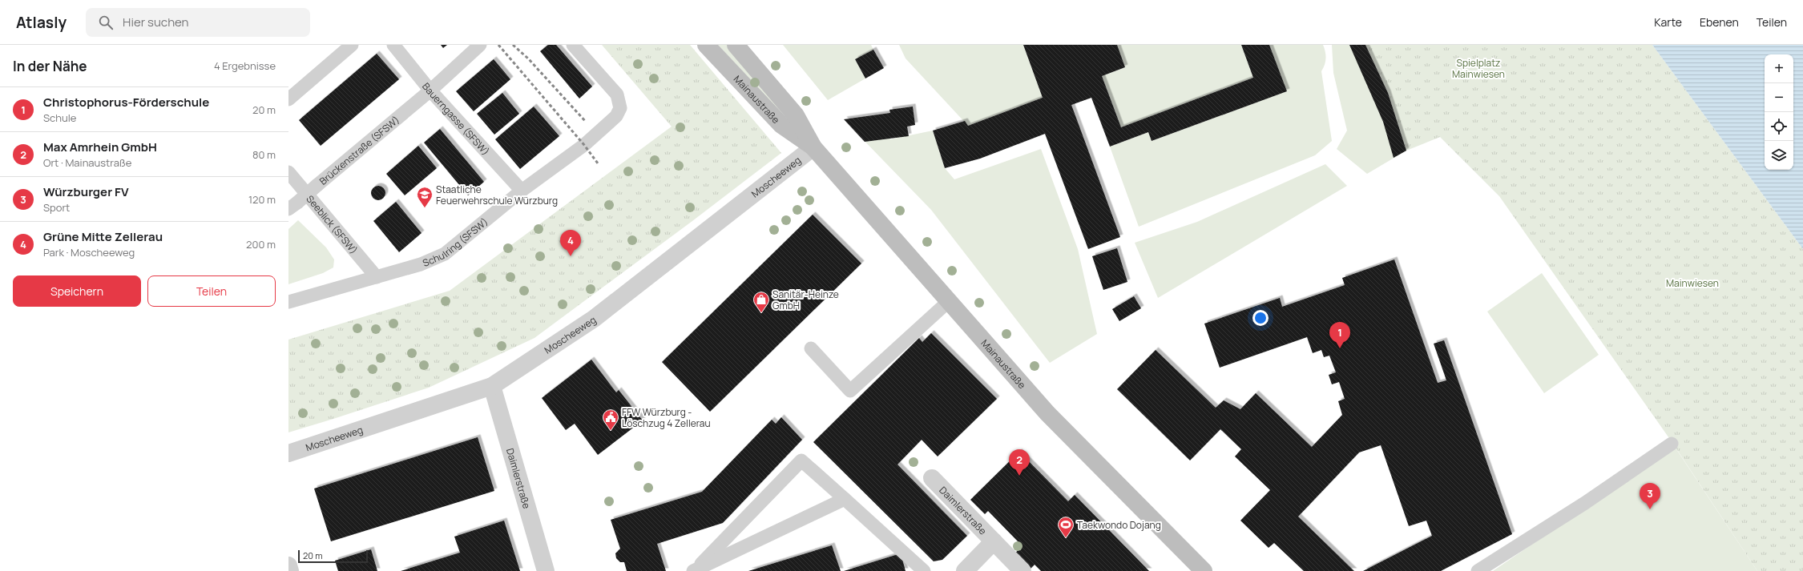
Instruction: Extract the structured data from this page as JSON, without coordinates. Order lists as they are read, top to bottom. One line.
{"streets":{"main road":["Mainaustraße"],"street":["Moscheeweg","Daimlerstraße"],"lane":["Bauerngasse (SFSW)","Brückenstraße (SFSW)","Seeblick (SFSW)","Schulring (SFSW)"]},"crossings":[["Mainaustraße","Moscheeweg"],["Bauerngasse (SFSW)","Brückenstraße (SFSW)"],["Bauerngasse (SFSW)","Schulring (SFSW)"],["Moscheeweg","Daimlerstraße"],["Seeblick (SFSW)","Schulring (SFSW)"]],"parks":["Spielplatz Mainwiesen","Mainwiesen"],"places":{"school or university":["Staatliche Feuerwehrschule Würzburg"],"shop":["Sanitär-Heinze GmbH"],"public building":["FFW Würzburg - Löschzug 4 Zellerau"],"sports":["Taekwondo Dojang"]},"scale_bar":"20 m","page":{"header":"Atlasly","search":"Hier suchen","nav":["Karte","Ebenen","Teilen"],"heading":["In der Nähe","4 Ergebnisse"],"map_buttons":["+","−"],"list":[{"mark":"1","name":"Christophorus-Förderschule","note":"Schule","value":"20 m"},{"mark":"2","name":"Max Amrhein GmbH","note":"Ort · Mainaustraße","value":"80 m"},{"mark":"3","name":"Würzburger FV","note":"Sport","value":"120 m"},{"mark":"4","name":"Grüne Mitte Zellerau","note":"Park · Moscheeweg","value":"200 m"}],"pins":["4","1","2","3"],"buttons":["Speichern","Teilen"],"scale":"20 m"}}
